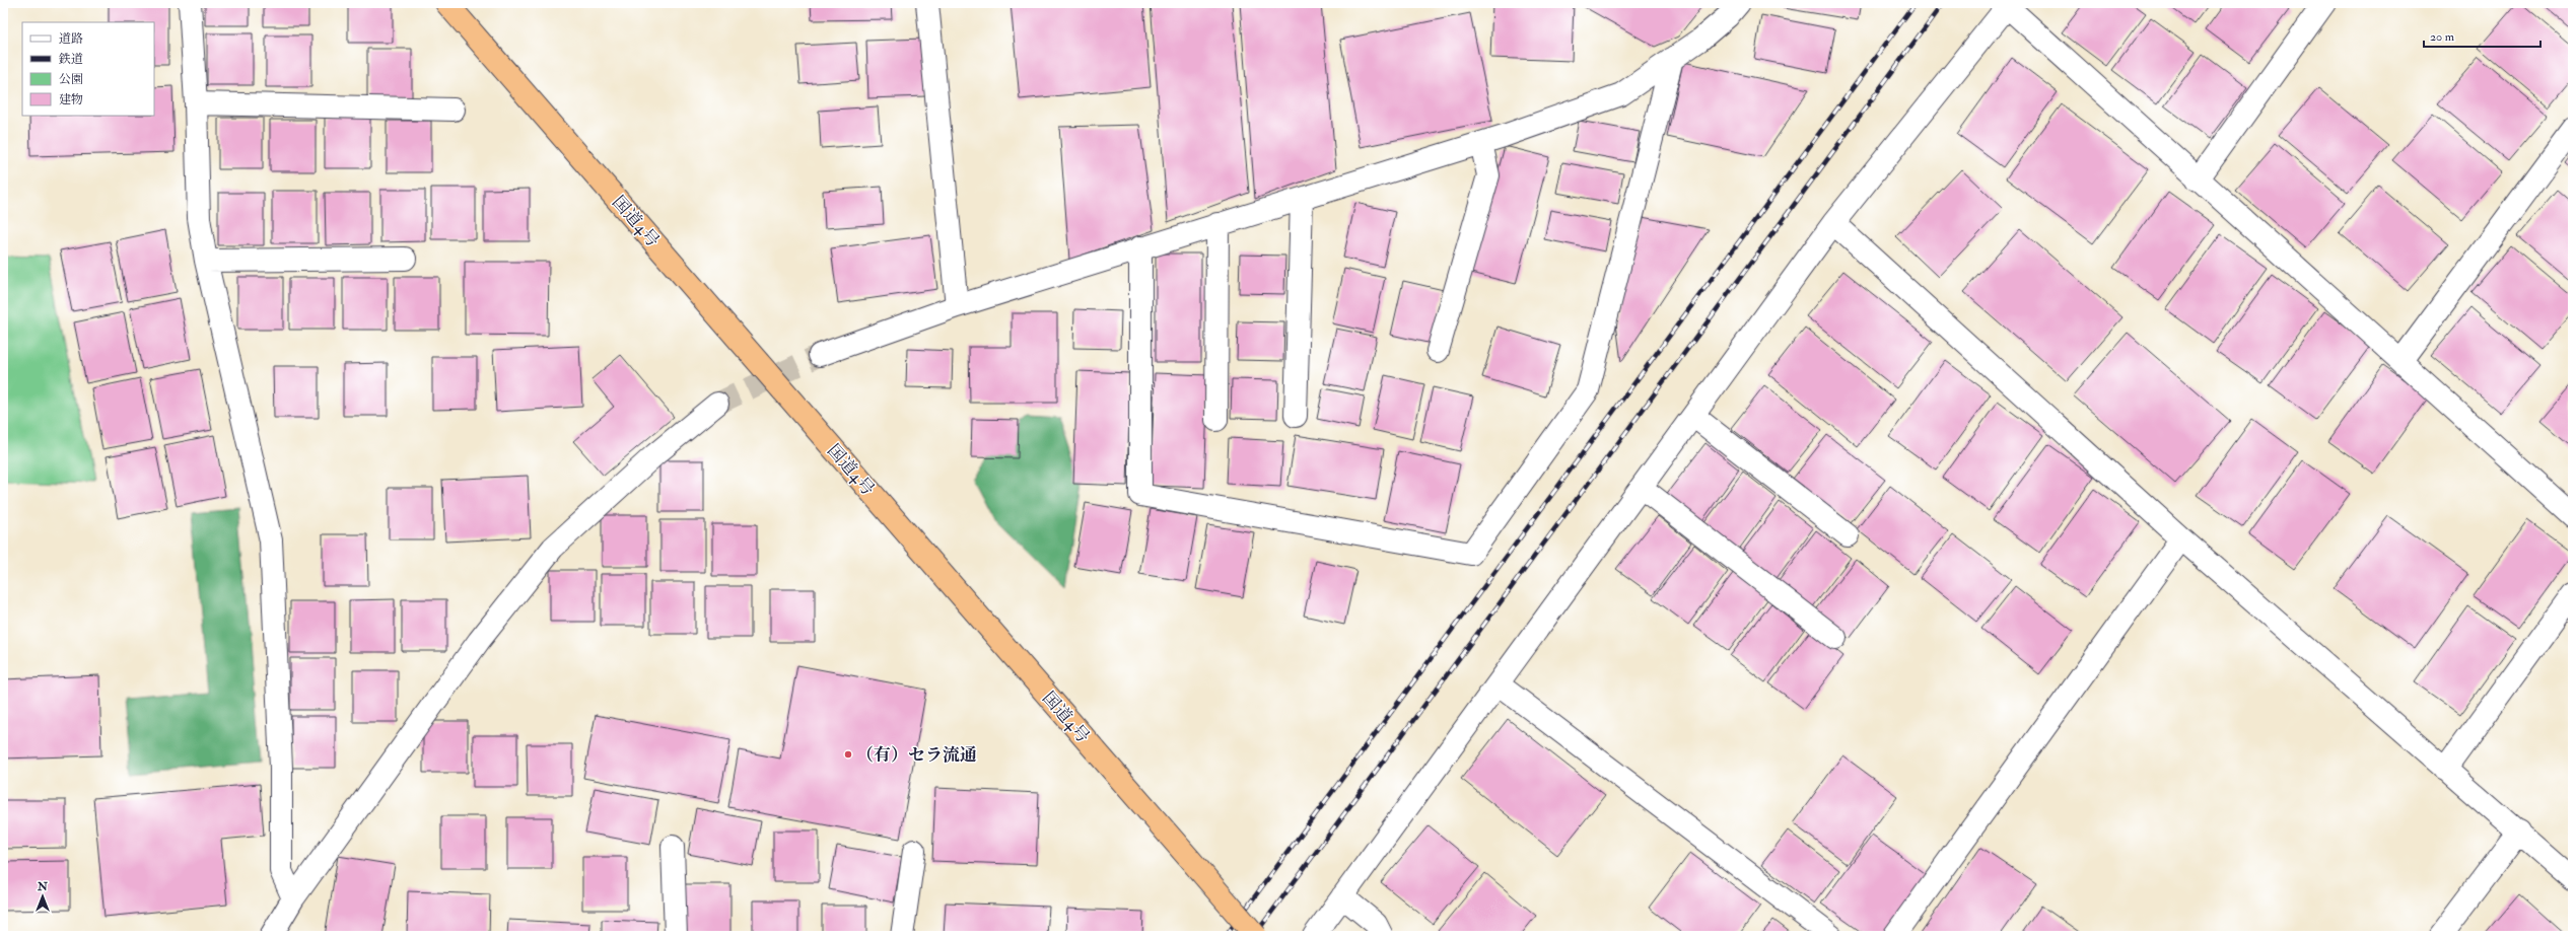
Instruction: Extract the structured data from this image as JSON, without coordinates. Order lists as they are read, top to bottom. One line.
{"streets":{"highway":["国道4号"]},"places":["（有）セラ流通"],"legend":["道路","鉄道","公園","建物"],"scale_bar":"20 m","north":"top"}
